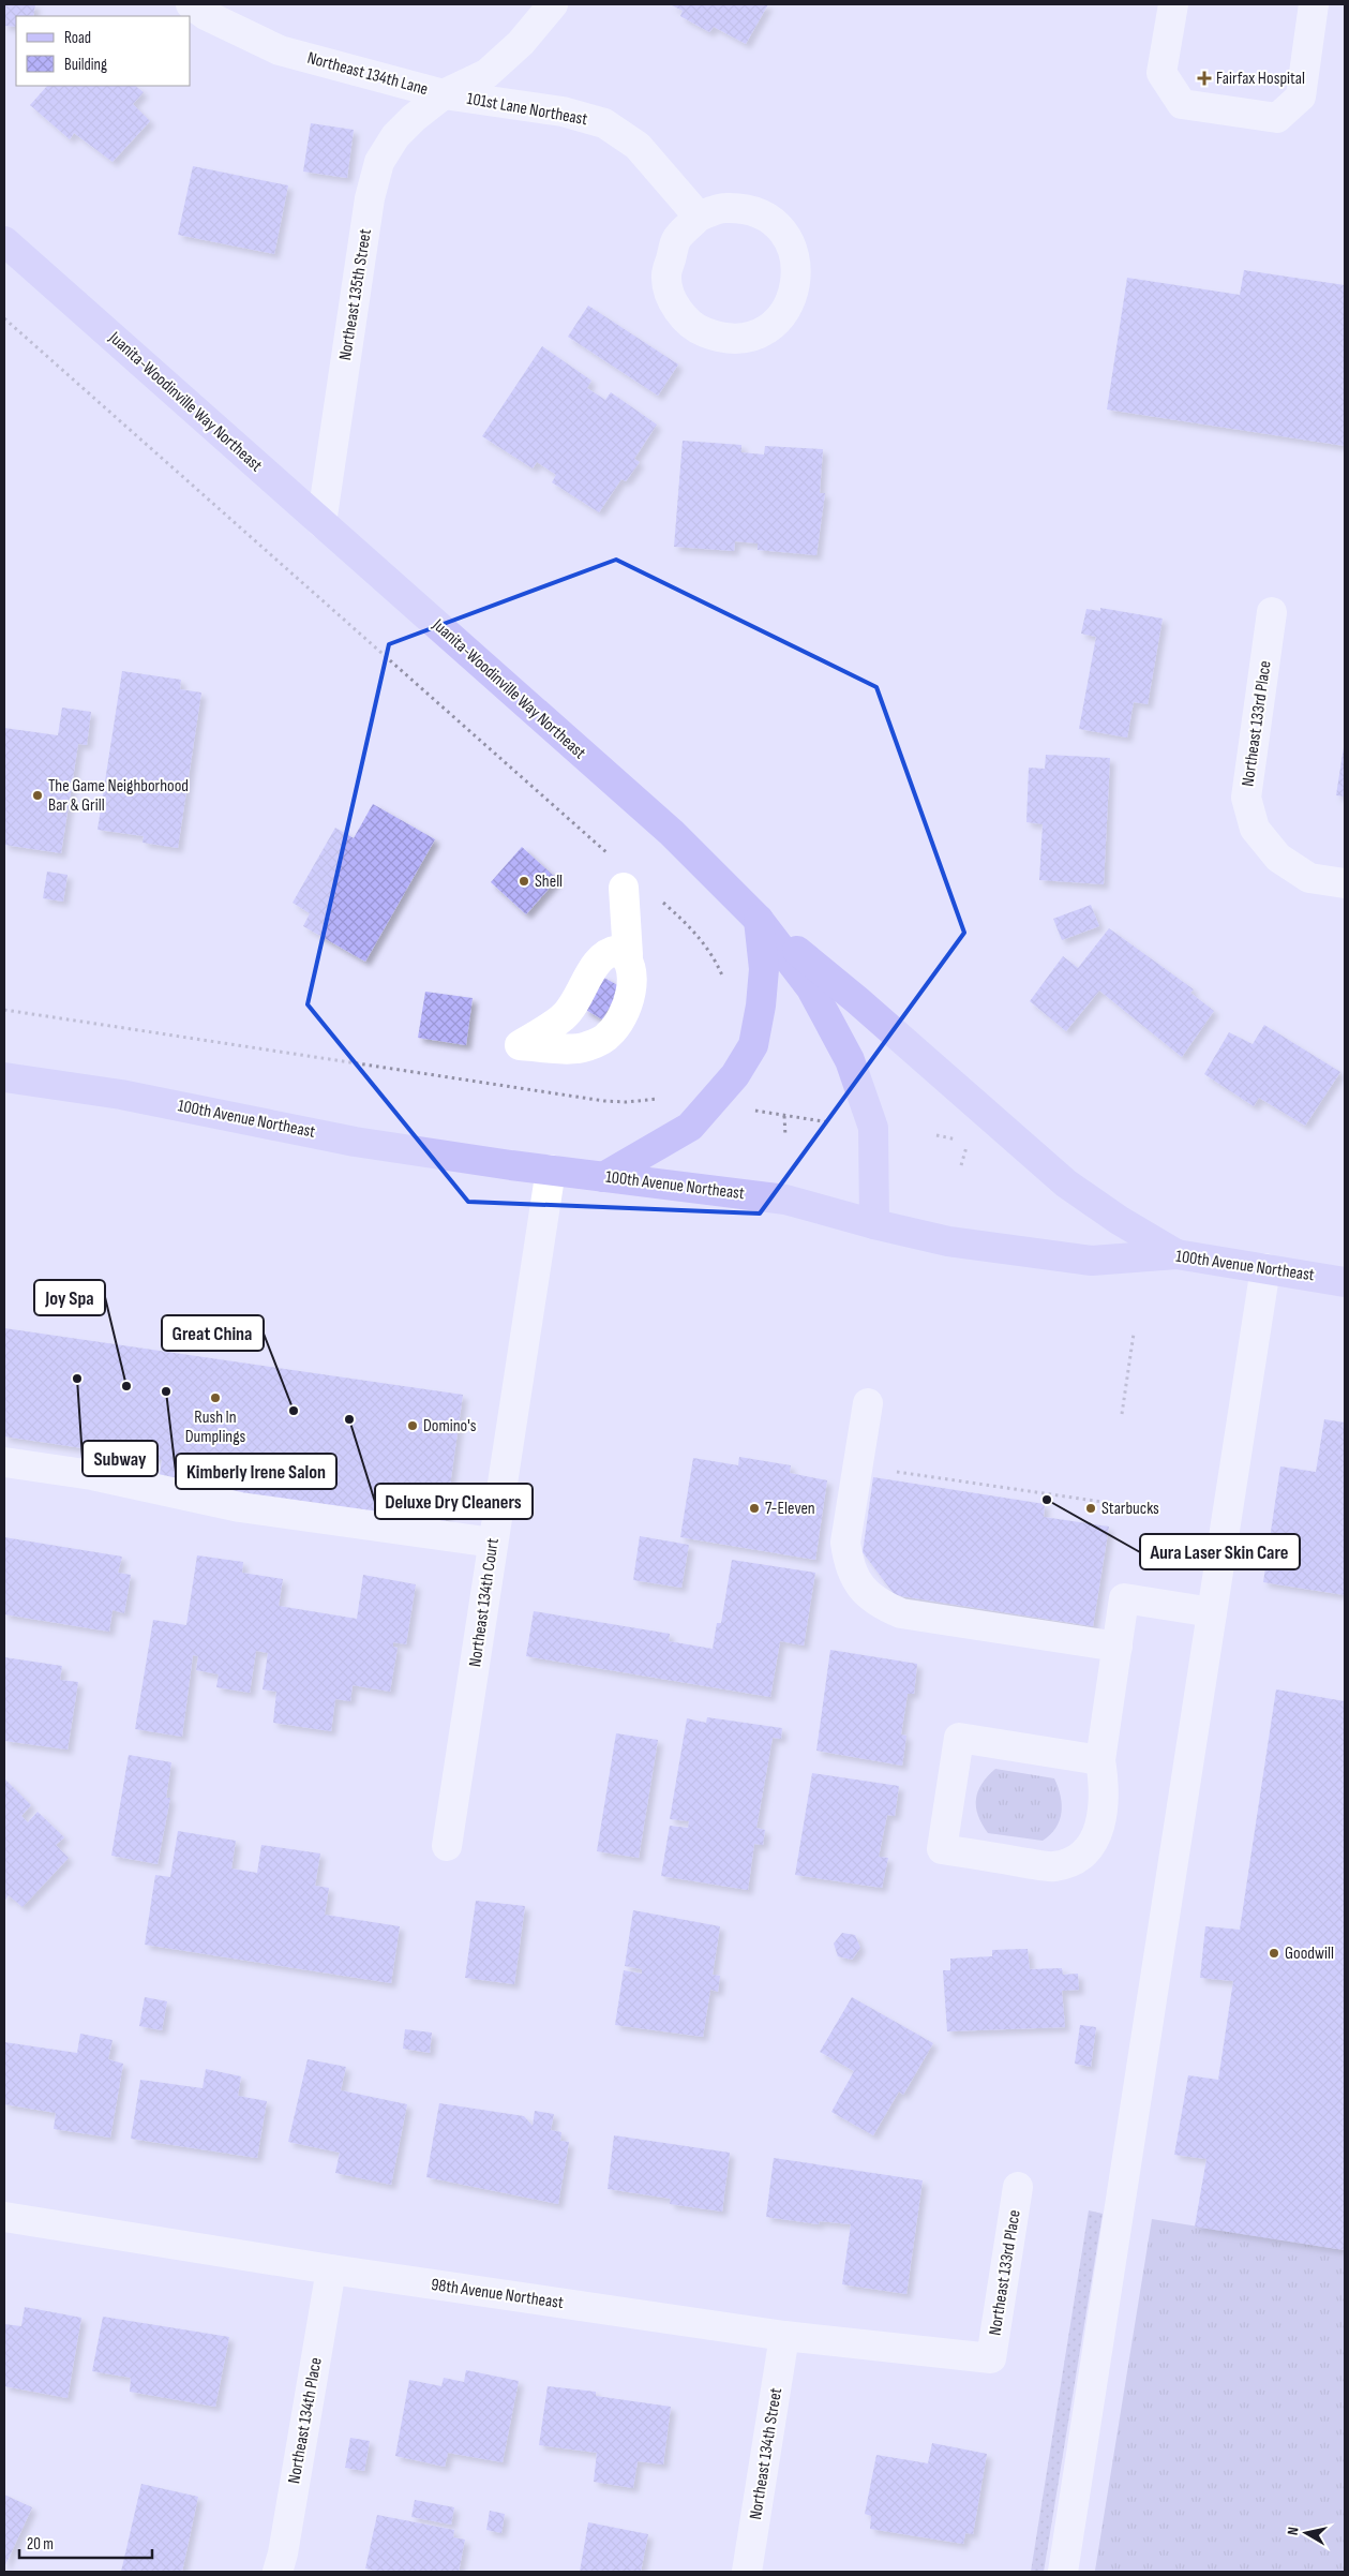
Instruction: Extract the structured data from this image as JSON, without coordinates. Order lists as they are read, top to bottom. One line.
{"streets":{"main road":["Juanita-Woodinville Way Northeast","100th Avenue Northeast"],"street":["Northeast 134th Lane","101st Lane Northeast","Northeast 135th Street","Northeast 133rd Place","Northeast 134th Court","98th Avenue Northeast","Northeast 134th Place","Northeast 134th Street"]},"crossings":[["Northeast 134th Lane","101st Lane Northeast"],["Northeast 134th Lane","Northeast 135th Street"],["101st Lane Northeast","Northeast 135th Street"],["Northeast 135th Street","Juanita-Woodinville Way Northeast"],["Juanita-Woodinville Way Northeast","100th Avenue Northeast"],["Northeast 133rd Place","98th Avenue Northeast"],["100th Avenue Northeast","Northeast 134th Court"],["98th Avenue Northeast","Northeast 134th Place"],["98th Avenue Northeast","Northeast 134th Street"]],"places":{"health":["Fairfax Hospital"],"other":["The Game Neighborhood Bar & Grill","Shell","Subway","Joy Spa","Kimberly Irene Salon","Rush In Dumplings","Great China","Deluxe Dry Cleaners","Domino's","Aura Laser Skin Care","7-Eleven","Starbucks","Goodwill"]},"legend":["Road","Building"],"scale_bar":"20 m","north":"left"}
